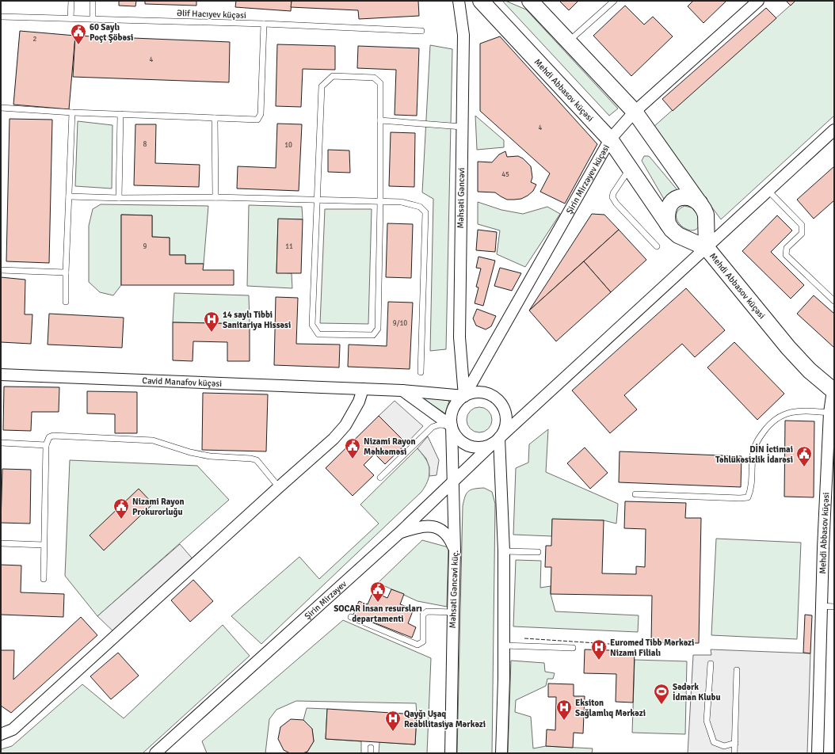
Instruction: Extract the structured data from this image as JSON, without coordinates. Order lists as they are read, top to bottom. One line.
{"streets":{"street":["Mehdi Abbasov küçəsi","Şirin Mirzəyev küçəsi","Məhsəti Gəncəvi","Cavid Manafov küçəsi","Məhsəti Gəncəvi küç.","Şirin Mirzəyev"],"lane":["Əlif Hacıyev küçəsi"]},"crossings":[["Mehdi Abbasov küçəsi","Şirin Mirzəyev küçəsi"],["Şirin Mirzəyev küçəsi","Məhsəti Gəncəvi"],["Şirin Mirzəyev küçəsi","Cavid Manafov küçəsi"],["Şirin Mirzəyev küçəsi","Məhsəti Gəncəvi küç."],["Şirin Mirzəyev küçəsi","Şirin Mirzəyev"],["Məhsəti Gəncəvi","Cavid Manafov küçəsi"],["Məhsəti Gəncəvi","Məhsəti Gəncəvi küç."],["Məhsəti Gəncəvi","Şirin Mirzəyev"],["Cavid Manafov küçəsi","Məhsəti Gəncəvi küç."],["Cavid Manafov küçəsi","Şirin Mirzəyev"],["Məhsəti Gəncəvi küç.","Şirin Mirzəyev"]],"places":{"public building":["60 Saylı Poçt Şöbəsi","Nizami Rayon Məhkəməsi","DİN İctimai Təhlükəsizlik İdarəsi","Nizami Rayon Prokurorluğu","SOCAR İnsan resursları departamenti"],"hospital":["14 saylı Tibbi Sanitariya Hissəsi","Euromed Tibb Mərkəzi Nizami Filialı","Eksiton Sağlamlıq Mərkəzi","Qayğı Uşaq Reabilitasiya Mərkəzi"],"sports":["Sədərk İdman Klubu"]},"house_numbers":["2","4","4","8","10","45","9","11","9/10"]}
